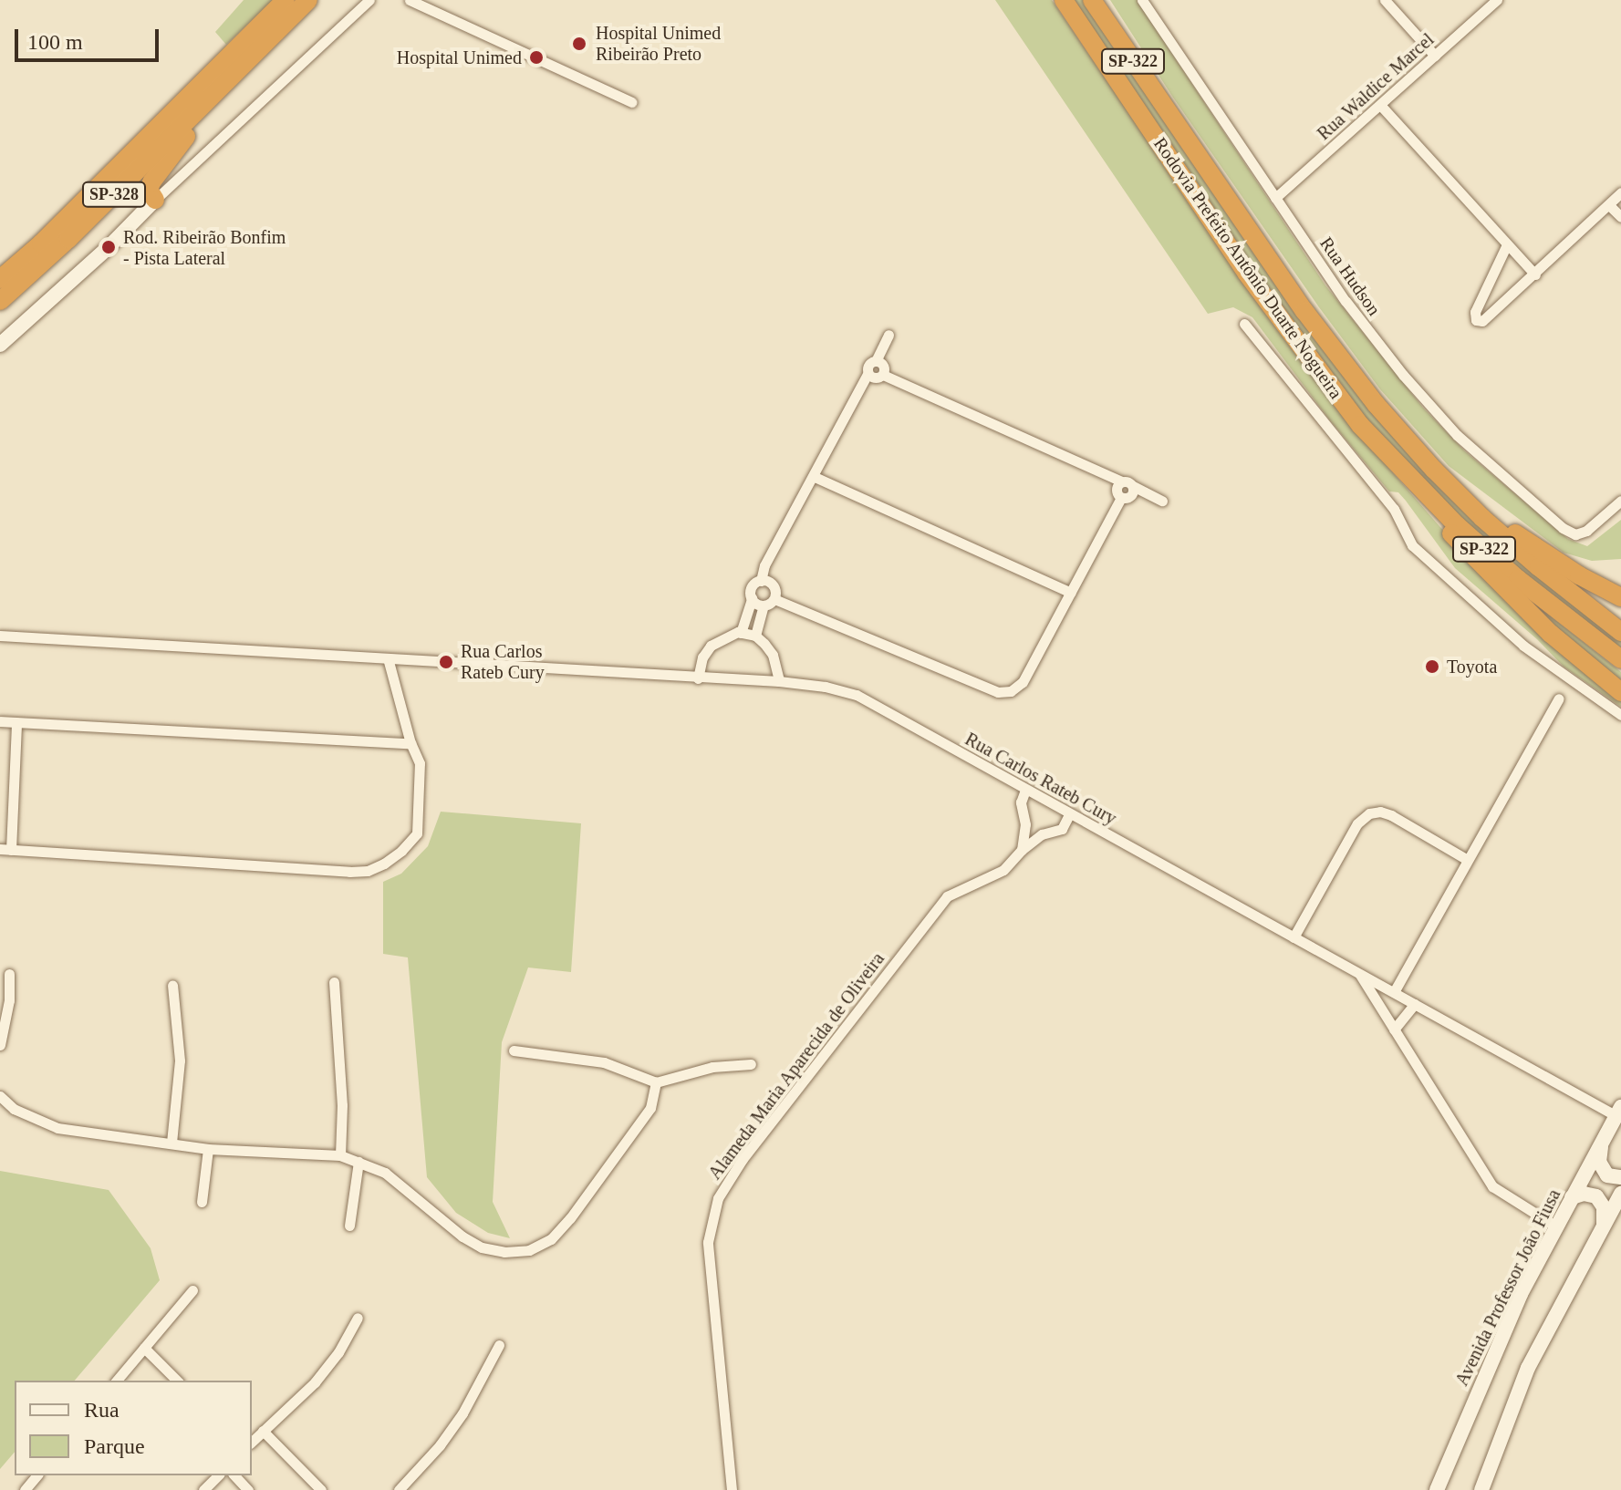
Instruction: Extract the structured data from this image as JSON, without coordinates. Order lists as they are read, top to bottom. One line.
{"streets":{"highway":["SP-322","SP-328","Rodovia Prefeito Antônio Duarte Nogueira"],"street":["Rua Waldice Marcel","Rua Hudson","Rua Carlos Rateb Cury","Alameda Maria Aparecida de Oliveira","Avenida Professor João Fiusa"]},"crossings":[["Rua Waldice Marcel","Rua Hudson"],["Rua Carlos Rateb Cury","Alameda Maria Aparecida de Oliveira"],["Rua Carlos Rateb Cury","Avenida Professor João Fiusa"]],"places":["Hospital Unimed Ribeirão Preto","Hospital Unimed","Rod. Ribeirão Bonfim - Pista Lateral","Rua Carlos Rateb Cury","Toyota"],"legend":["Rua","Parque"],"scale_bar":"100 m"}
